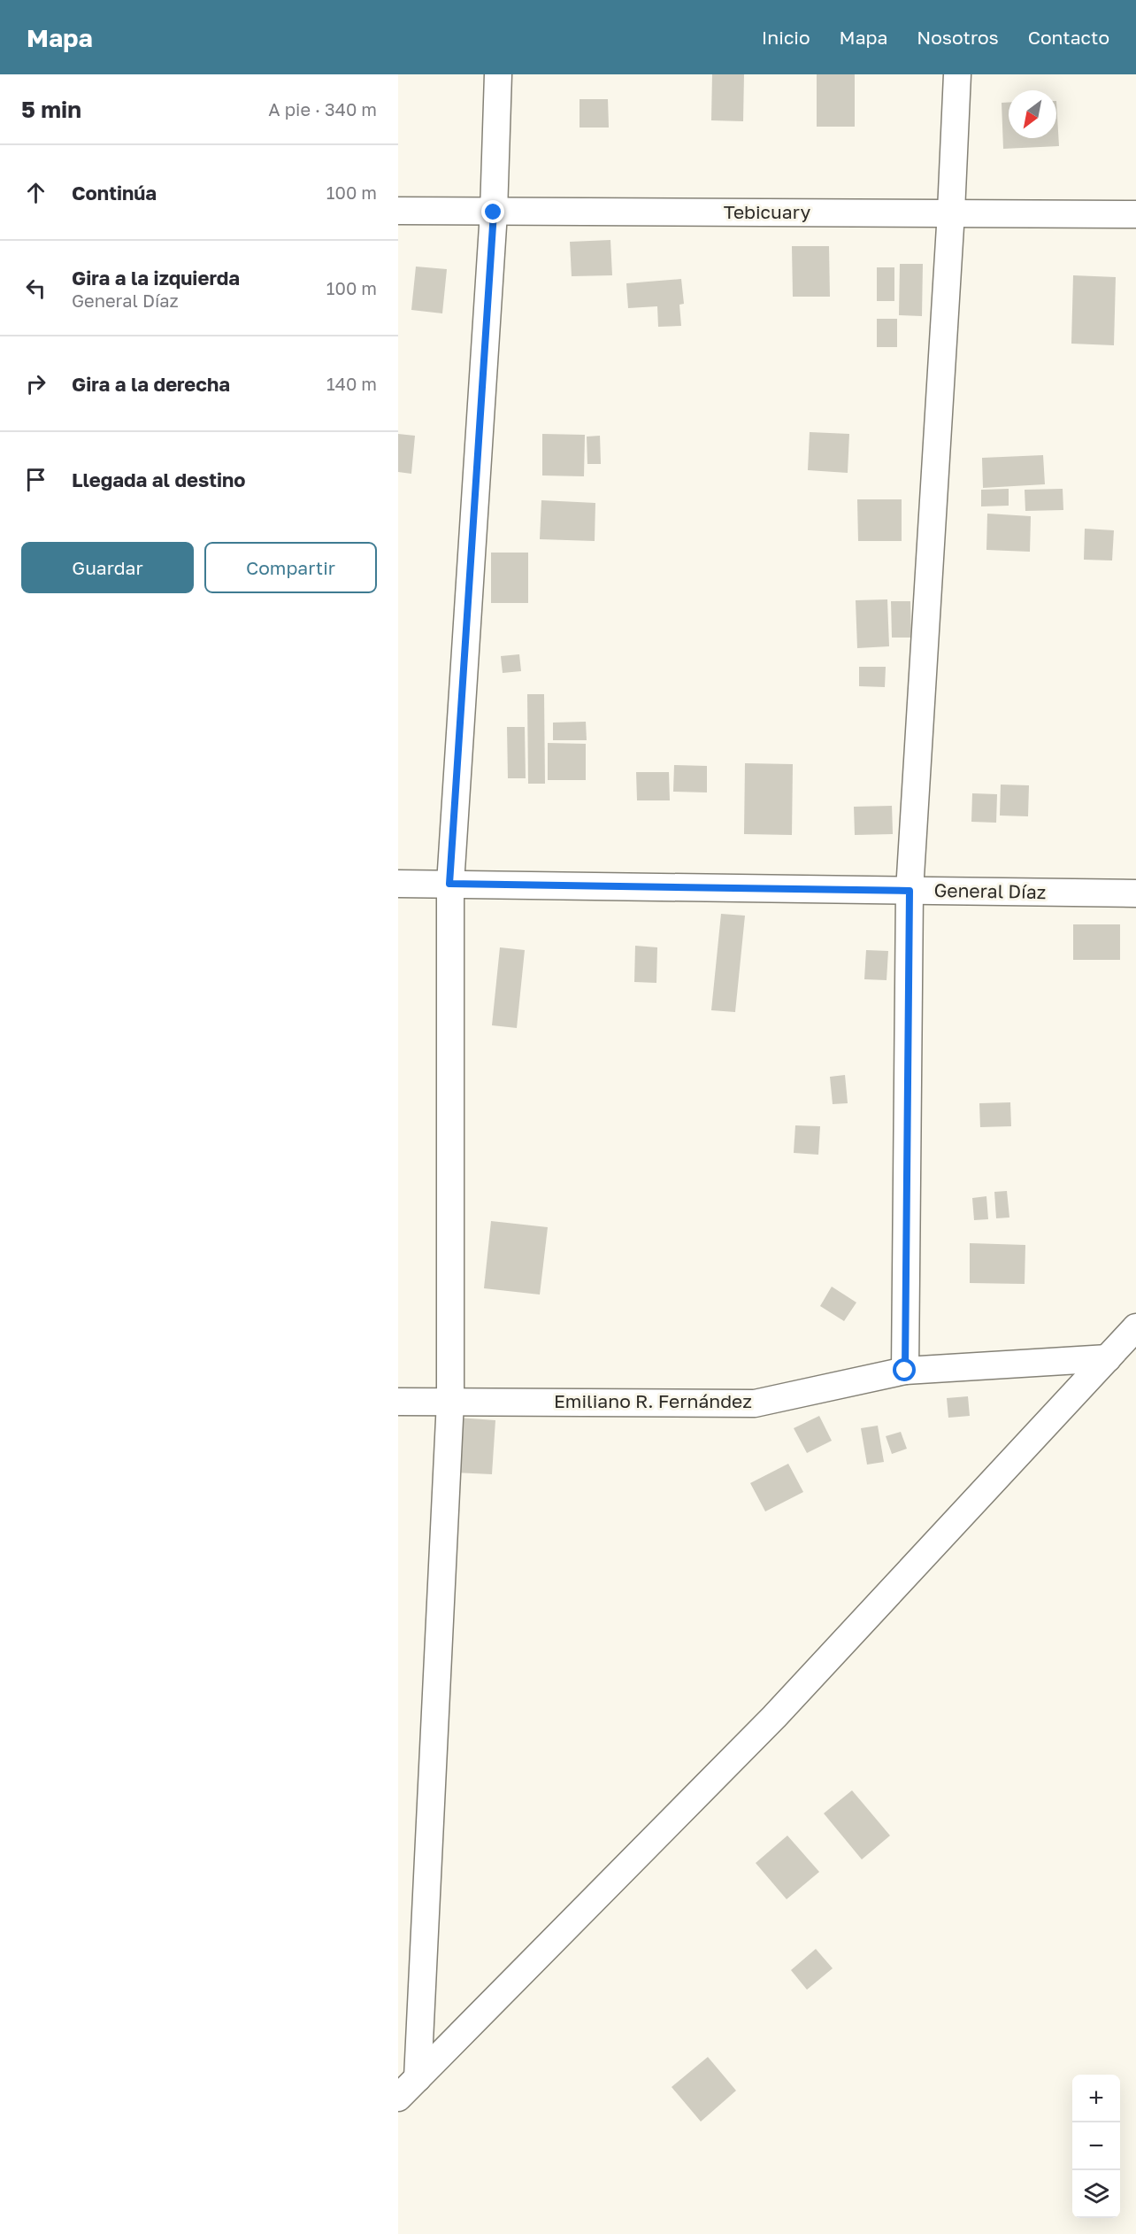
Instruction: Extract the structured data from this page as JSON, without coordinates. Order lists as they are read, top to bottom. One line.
{"streets":{"street":["Tebicuary","General Díaz","Emiliano R. Fernández"]},"north":"bottom left","page":{"header":"Mapa","nav":["Inicio","Mapa","Nosotros","Contacto"],"heading":["5 min","A pie · 340 m"],"list":[["Continúa","100 m"],["Gira a la izquierda","General Díaz","100 m"],["Gira a la derecha","140 m"],"Llegada al destino"],"buttons":["Guardar","Compartir"],"map_buttons":["+","−"]}}
